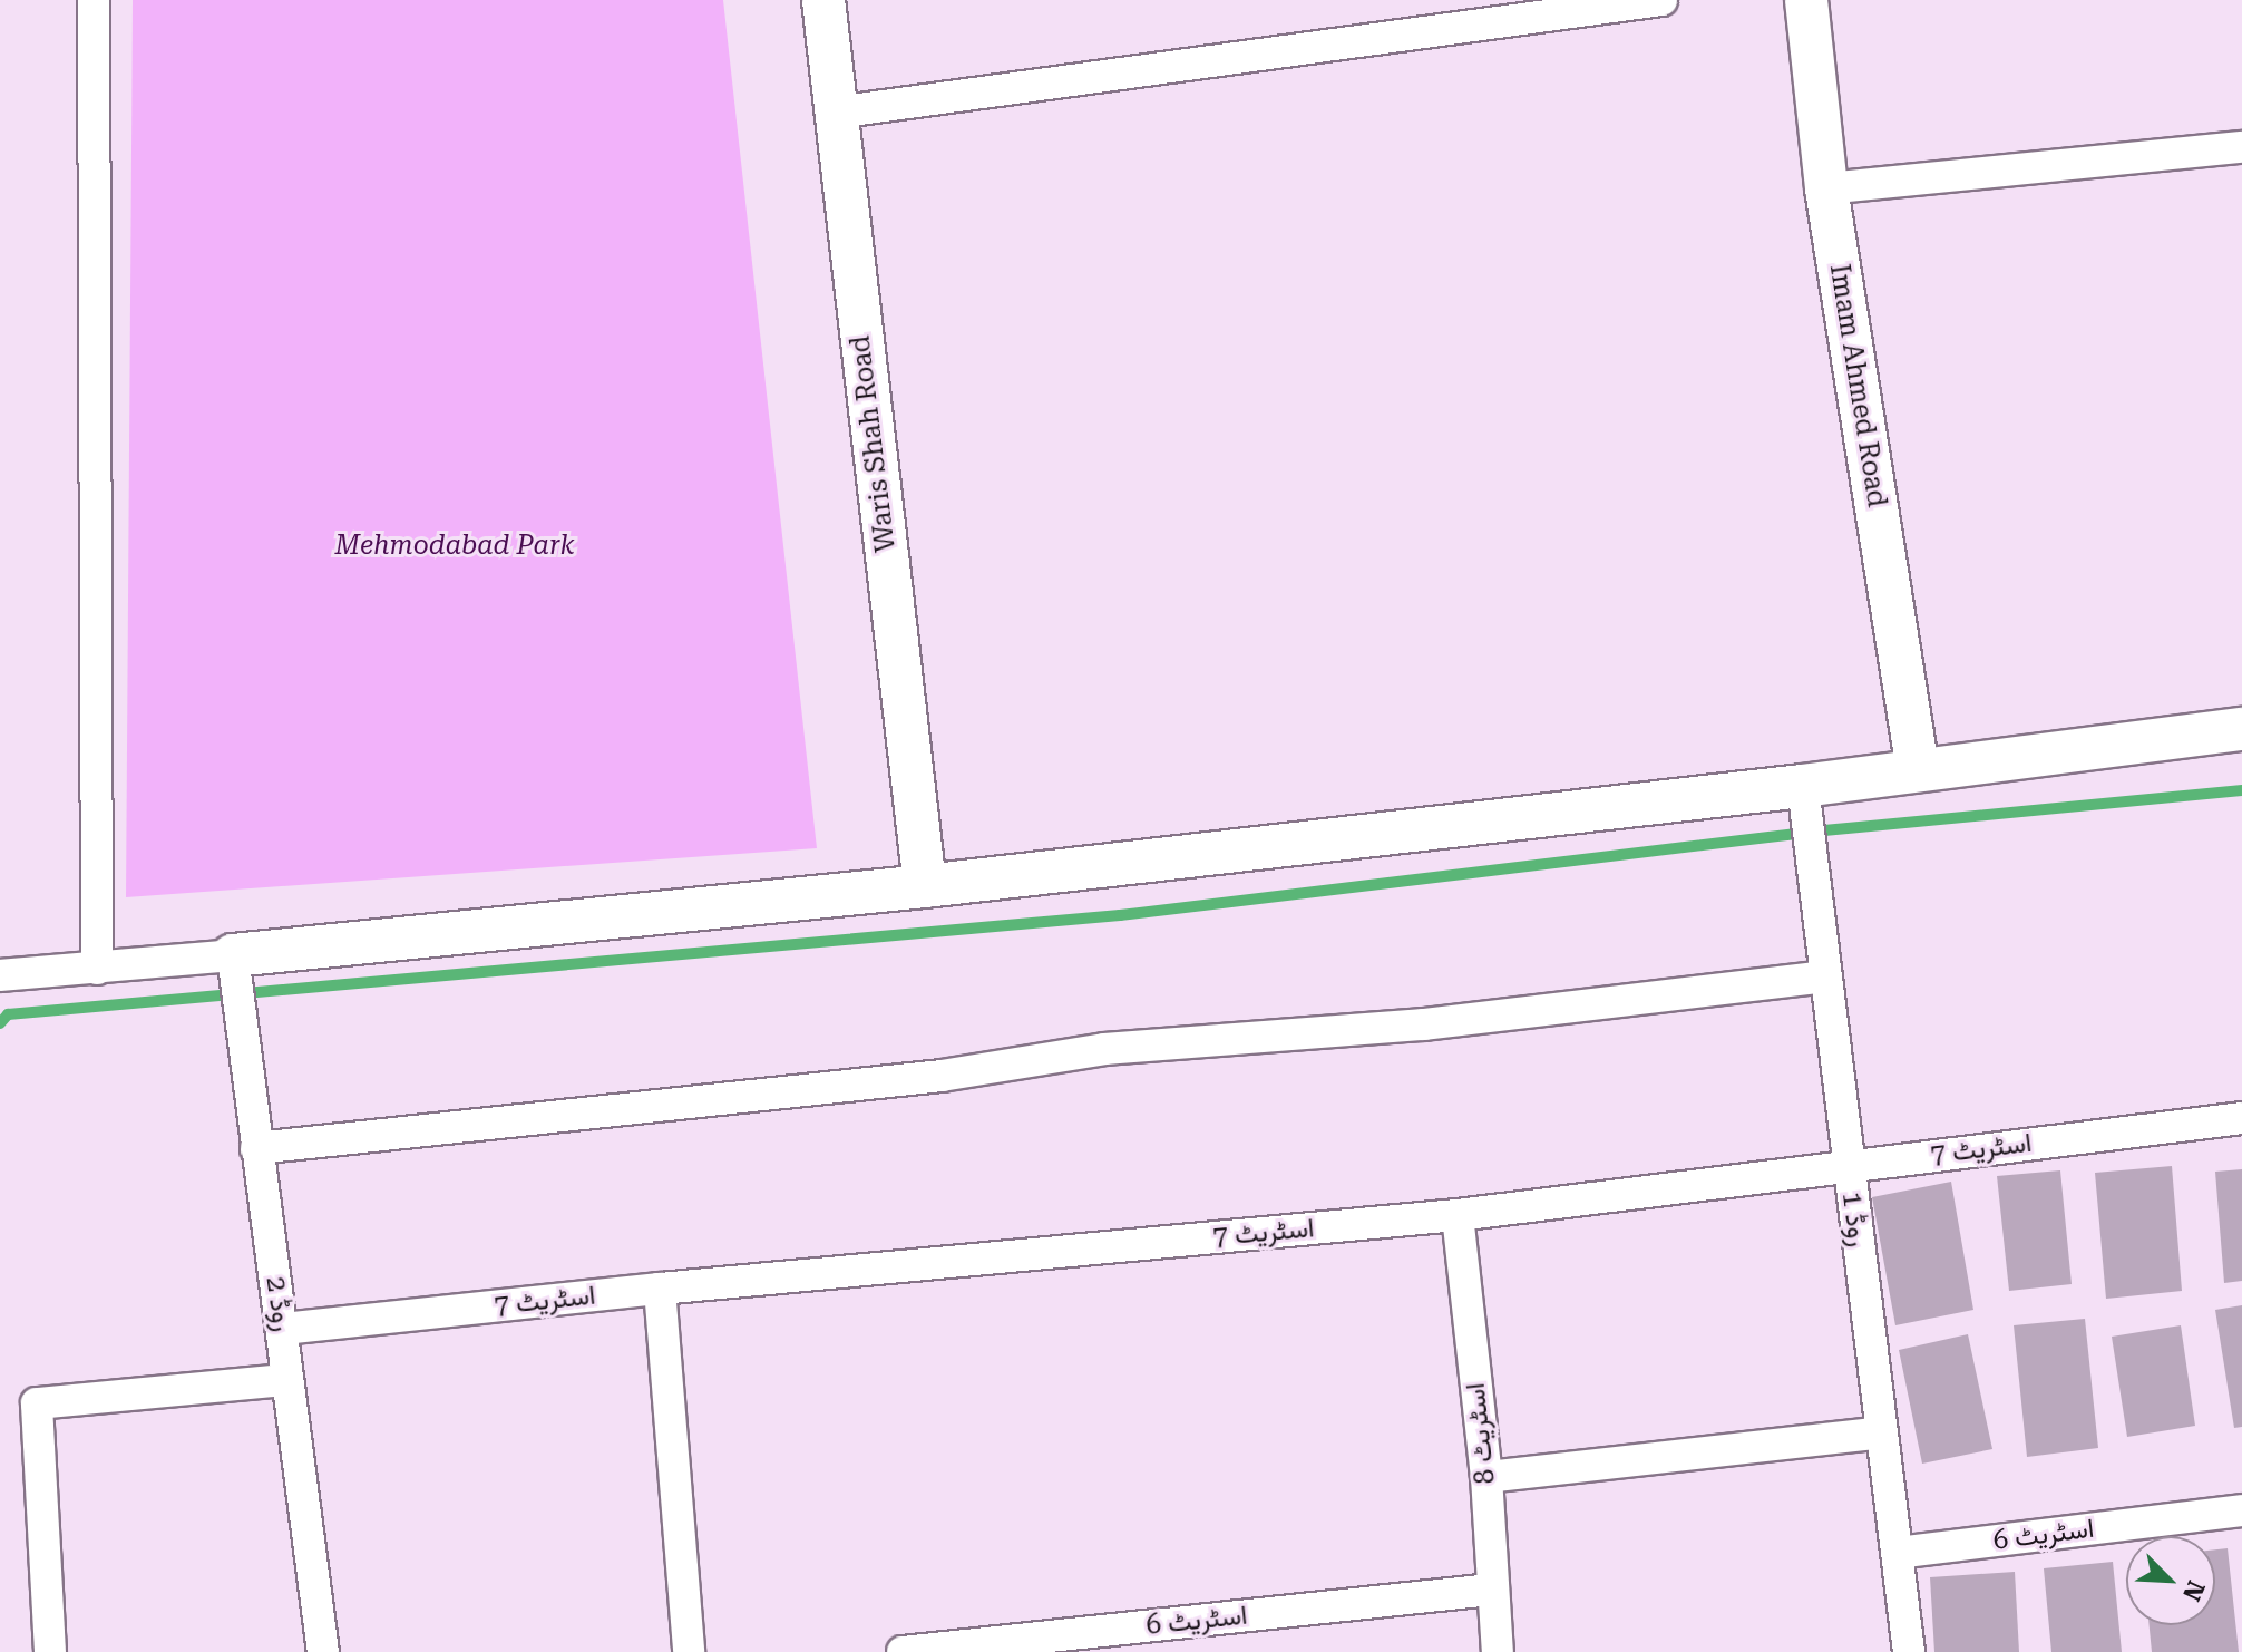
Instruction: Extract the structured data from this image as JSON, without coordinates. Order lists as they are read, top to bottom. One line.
{"streets":{"street":["Imam Ahmed Road","Waris Shah Road","اسٹریٹ 7","روڈ 1","روڈ 2","اسٹریٹ 8","اسٹریٹ 6"]},"crossings":[["اسٹریٹ 7","روڈ 1"],["اسٹریٹ 7","روڈ 2"],["اسٹریٹ 7","اسٹریٹ 8"],["روڈ 1","اسٹریٹ 6"],["اسٹریٹ 8","اسٹریٹ 6"]],"parks":["Mehmodabad Park"],"north":"bottom right"}
